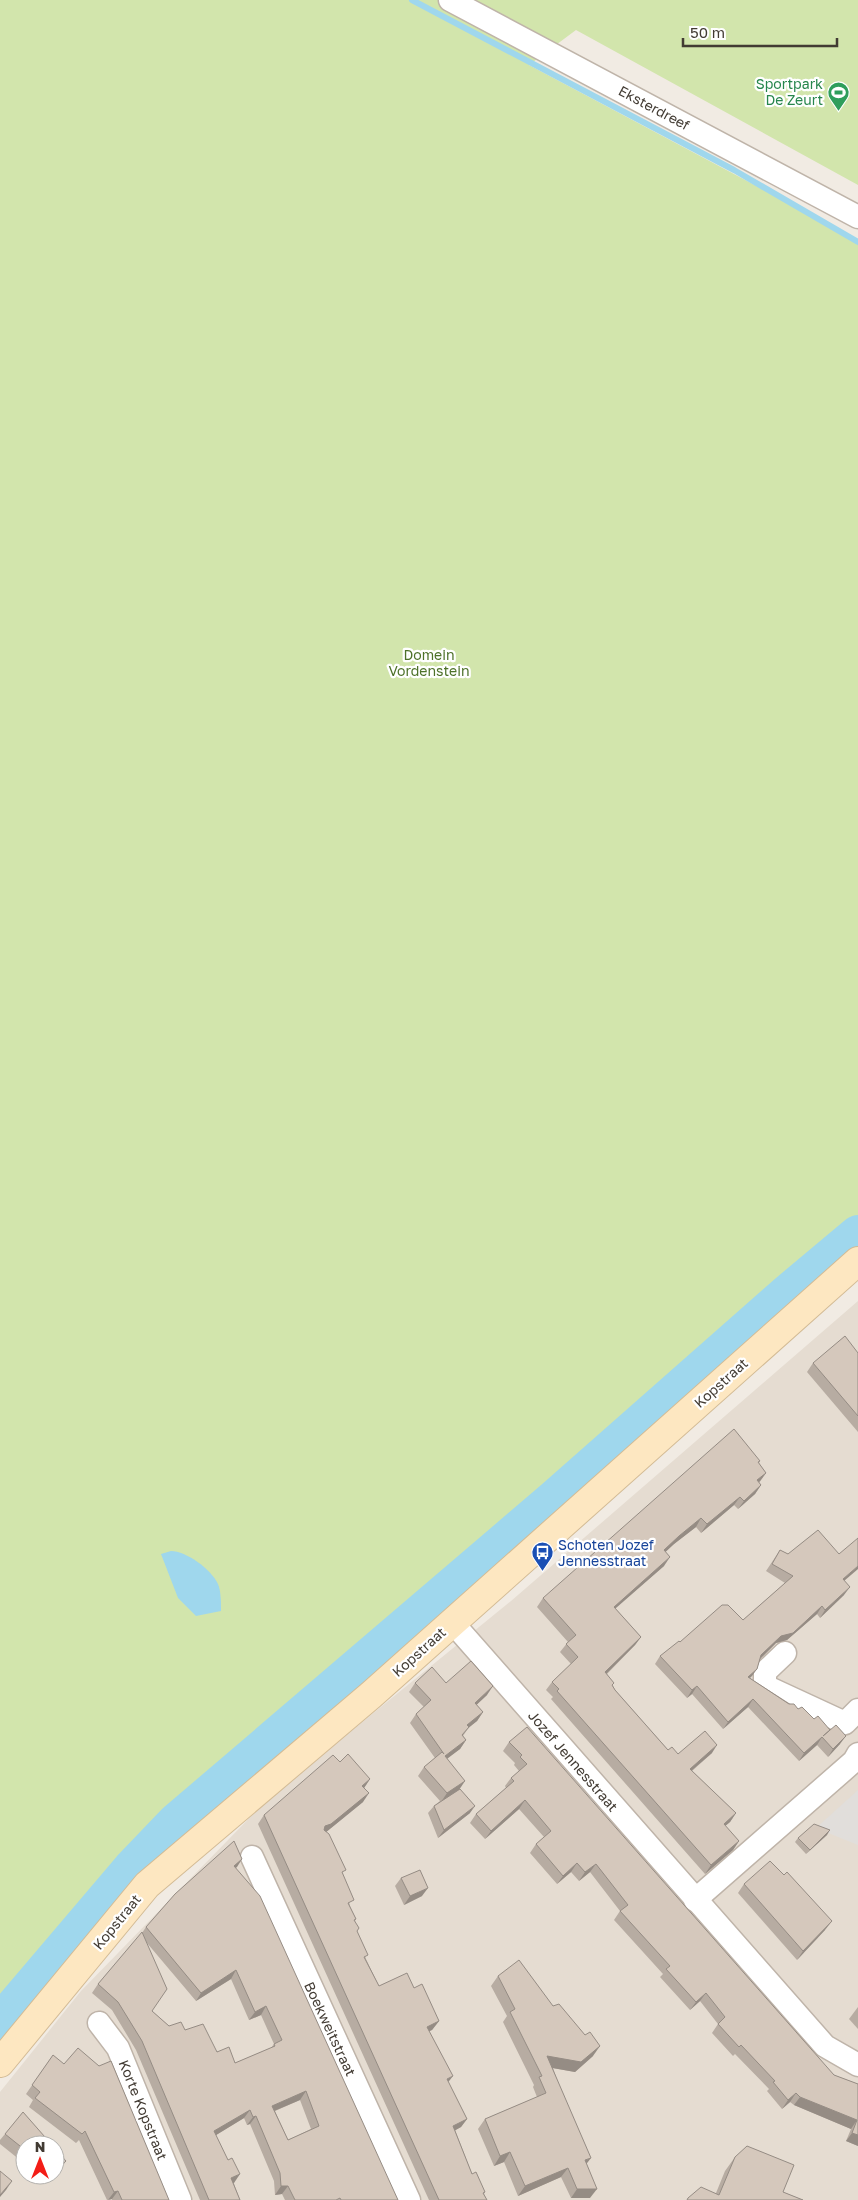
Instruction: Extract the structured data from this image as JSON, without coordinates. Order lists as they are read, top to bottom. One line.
{"streets":{"main road":["Kopstraat"],"street":["Eksterdreef","Jozef Jennesstraat","Boekweitstraat","Korte Kopstraat"]},"crossings":[["Kopstraat","Jozef Jennesstraat"]],"parks":["Domein Vordenstein"],"places":{"sports":["Sportpark De Zeurt"],"bus stop":["Schoten Jozef Jennesstraat"]},"scale_bar":"50 m","north":"top"}
